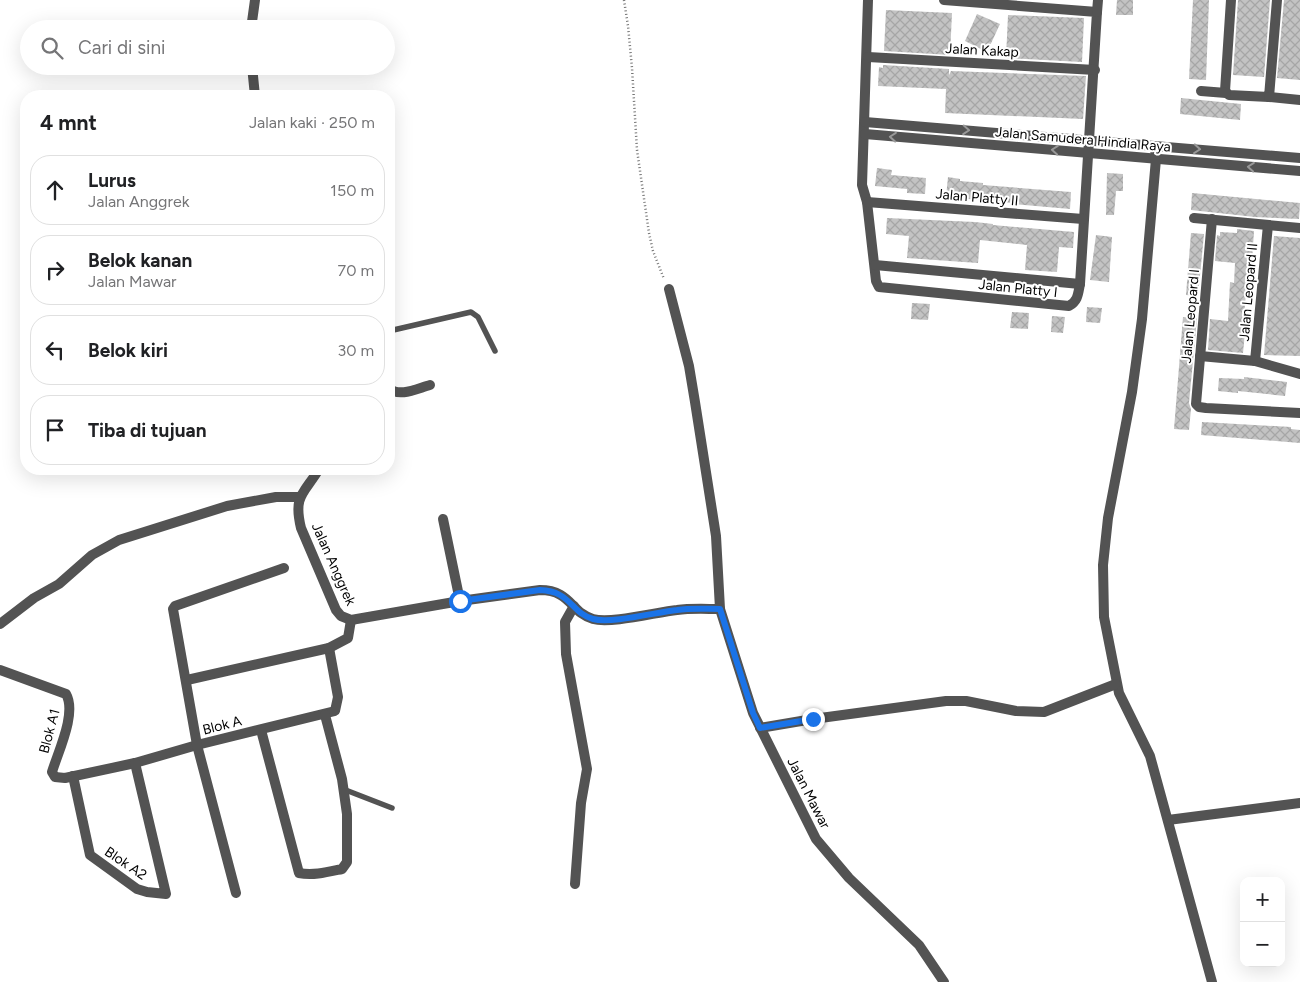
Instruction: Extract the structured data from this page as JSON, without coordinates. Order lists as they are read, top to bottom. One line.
{"streets":{"street":["Jalan Kakap","Jalan Samudera Hindia Raya","Jalan Platty II","Jalan Platty I","Jalan Leopard II","Jalan Leopard I","Jalan Anggrek","Blok A","Blok A1","Jalan Mawar","Blok A2"]},"crossings":[["Jalan Kakap","Jalan Platty I"],["Jalan Samudera Hindia Raya","Jalan Platty I"],["Jalan Platty II","Jalan Platty I"],["Jalan Anggrek","Jalan Mawar"],["Blok A","Blok A1"],["Blok A","Blok A2"]],"page":{"search":"Cari di sini","heading":["4 mnt","Jalan kaki · 250 m"],"list":[["Lurus","Jalan Anggrek","150 m"],["Belok kanan","Jalan Mawar","70 m"],["Belok kiri","30 m"],"Tiba di tujuan"],"map_buttons":["+","−"]}}
